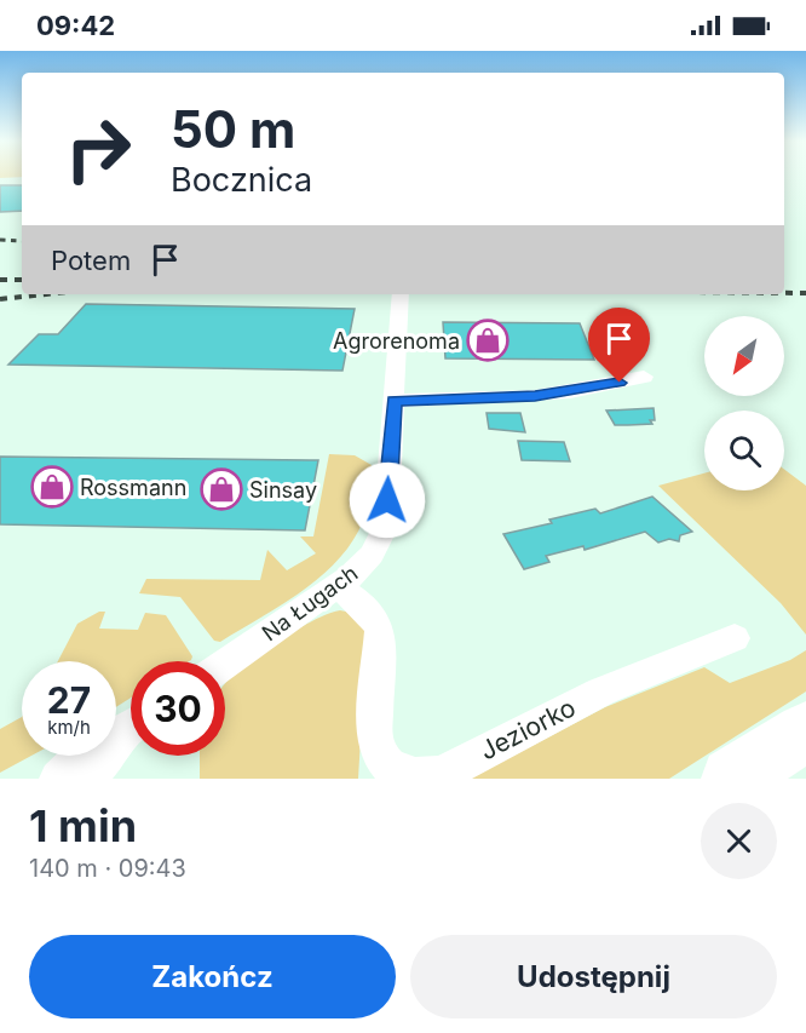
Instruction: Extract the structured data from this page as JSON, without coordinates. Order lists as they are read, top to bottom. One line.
{"streets":{"street":["Na Ługach","Jeziorko"]},"crossings":[["Na Ługach","Jeziorko"]],"places":{"shop":["Agrorenoma","Rossmann","Sinsay"]},"north":"bottom left","page":{"status":"09:42","turn":["50 m","Bocznica"],"then":"Potem","speed":"27 km/h","limit":"30","heading":["1 min","140 m · 09:43"],"buttons":["Zakończ","Udostępnij"]}}
